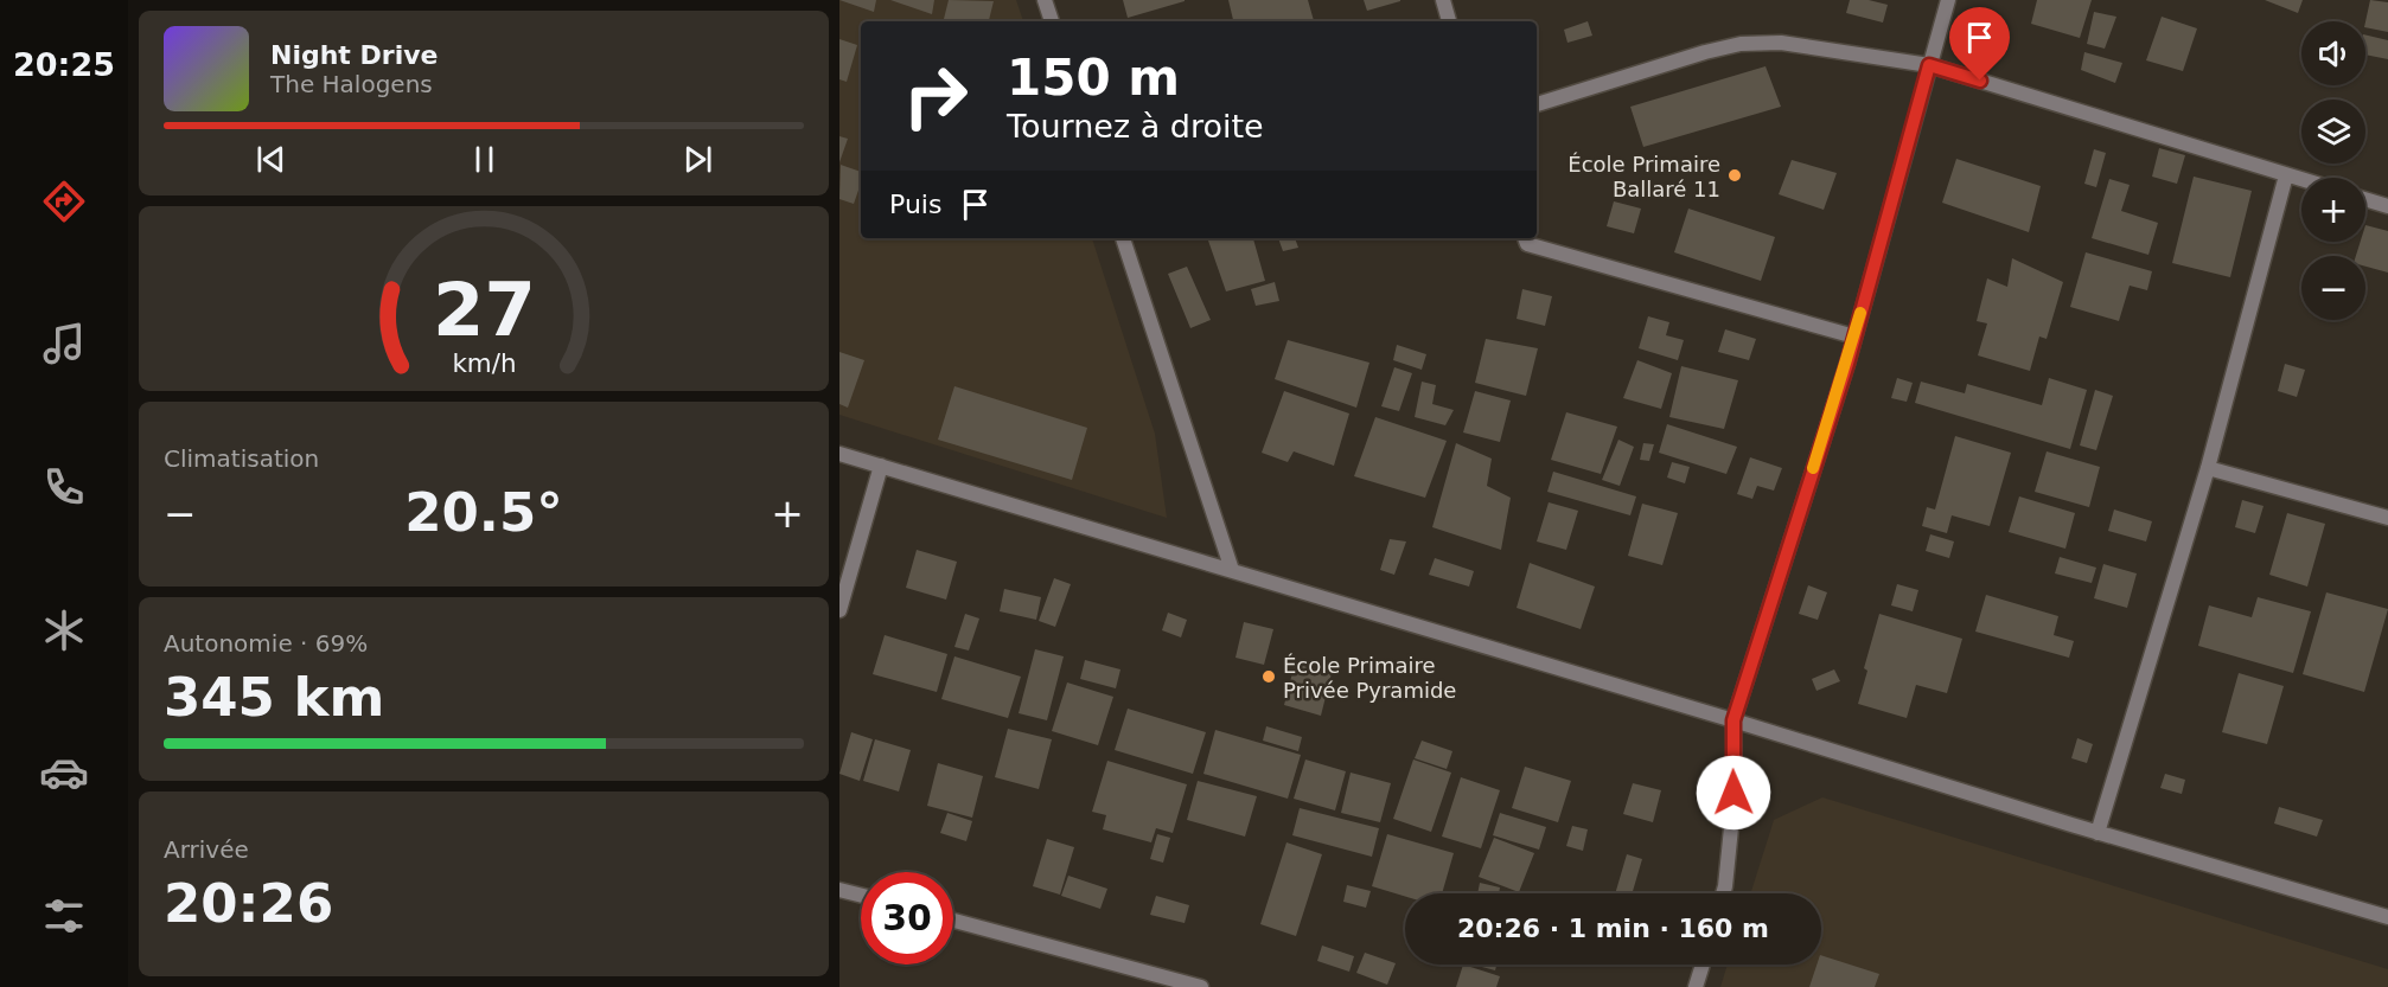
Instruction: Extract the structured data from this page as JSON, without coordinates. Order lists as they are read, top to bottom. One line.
{"places":["École Primaire Ballaré 11","École Primaire Privée Pyramide"],"page":{"tabs":"20:25","map_buttons":["+","−"],"turn":["150 m","Tournez à droite"],"song":["Night Drive","The Halogens"],"then":"Puis","tile":["Climatisation",["Autonomie · 69%","345 km"],["Arrivée","20:26"]],"heat":["−","20.5°","+"],"limit":"30","trip":"20:26 · 1 min · 160 m","gauge":["27","km/h"]}}
